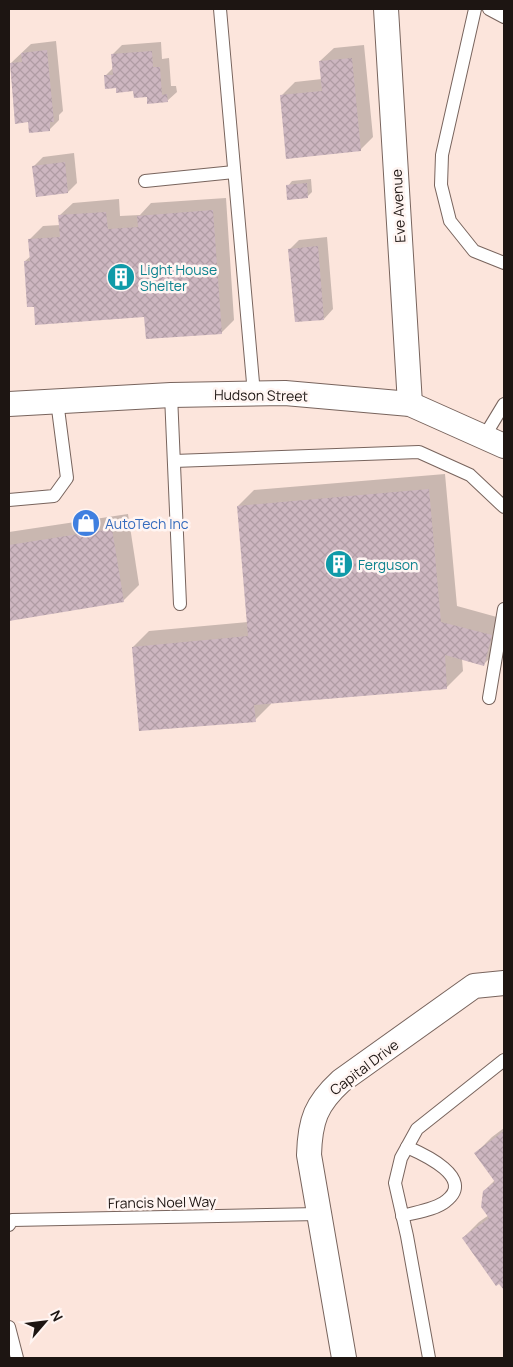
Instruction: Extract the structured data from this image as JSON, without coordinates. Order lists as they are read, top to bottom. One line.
{"streets":{"street":["Eve Avenue","Hudson Street","Capital Drive"],"lane":["Francis Noel Way"]},"crossings":[["Eve Avenue","Hudson Street"],["Capital Drive","Francis Noel Way"]],"places":{"building":["Light House Shelter","Ferguson"],"shop":["AutoTech Inc"]},"north":"top right"}
